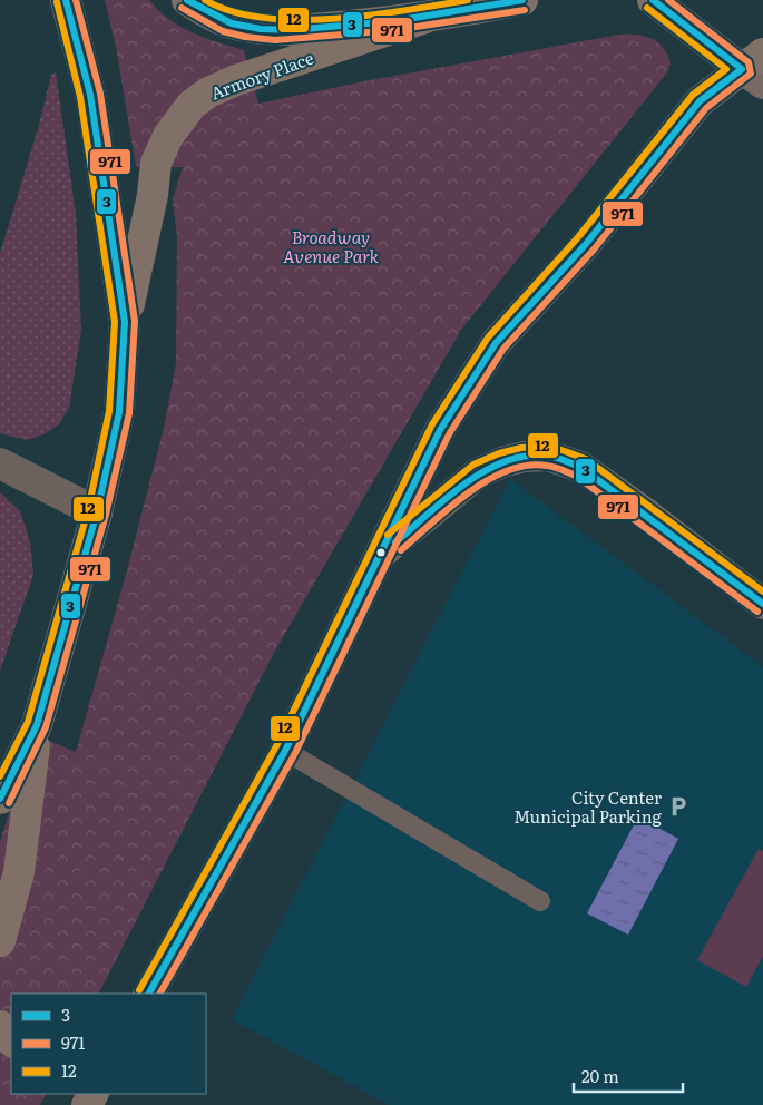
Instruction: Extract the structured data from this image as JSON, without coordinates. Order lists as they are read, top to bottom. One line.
{"streets":{"main road":["Armory Place"]},"parks":["Broadway Avenue Park"],"places":{"parking":["City Center Municipal Parking"]},"lines":["transit line 3","transit line 971","transit line 12"],"legend":["3","971","12"],"scale_bar":"20 m"}
